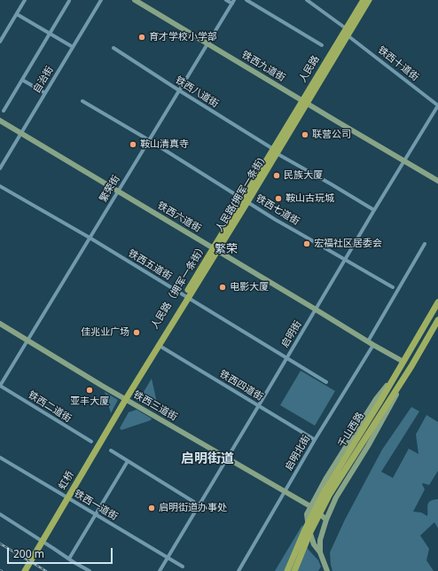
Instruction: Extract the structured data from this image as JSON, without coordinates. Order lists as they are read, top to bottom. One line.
{"streets":{"main road":["铁西九道街","人民路","人民路(拥军一条街)","铁西六道街","人民路（拥军一条街）","铁西三道街","千山西路","虹桥"],"street":["铁西十道街","自治街","铁西八道街","繁荣街","铁西七道街","铁西五道街","启明街","铁西四道街","铁西二道街","启明北街","铁西一道街"]},"crossings":[["铁西十道街","人民路(拥军一条街)"],["铁西十道街","启明街"],["铁西九道街","人民路"],["铁西九道街","繁荣街"],["铁西九道街","人民路(拥军一条街)"],["铁西九道街","启明街"],["人民路","人民路(拥军一条街)"],["自治街","铁西六道街"],["铁西八道街","繁荣街"],["铁西八道街","人民路(拥军一条街)"],["铁西八道街","启明街"],["繁荣街","铁西七道街"],["繁荣街","铁西六道街"],["繁荣街","铁西五道街"],["繁荣街","铁西三道街"],["繁荣街","铁西二道街"],["人民路(拥军一条街)","铁西七道街"],["人民路(拥军一条街)","铁西六道街"],["人民路(拥军一条街)","铁西五道街"],["人民路(拥军一条街)","人民路（拥军一条街）"],["人民路(拥军一条街)","铁西四道街"],["人民路(拥军一条街)","铁西三道街"],["人民路(拥军一条街)","虹桥"],["铁西七道街","启明街"],["铁西六道街","启明街"],["铁西六道街","千山西路"],["铁西六道街","启明北街"],["铁西五道街","人民路（拥军一条街）"],["铁西五道街","启明街"],["人民路（拥军一条街）","铁西三道街"],["人民路（拥军一条街）","虹桥"],["启明街","铁西四道街"],["启明街","铁西三道街"],["启明街","铁西一道街"],["铁西四道街","启明北街"],["铁西三道街","启明北街"],["铁西三道街","虹桥"]],"districts":["繁荣","启明街道"],"places":["育才学校小学部","联营公司","鞍山清真寺","民族大厦","鞍山古玩城","宏福社区居委会","电影大厦","佳兆业广场","亚丰大厦","启明街道办事处"],"scale_bar":"200 m"}
